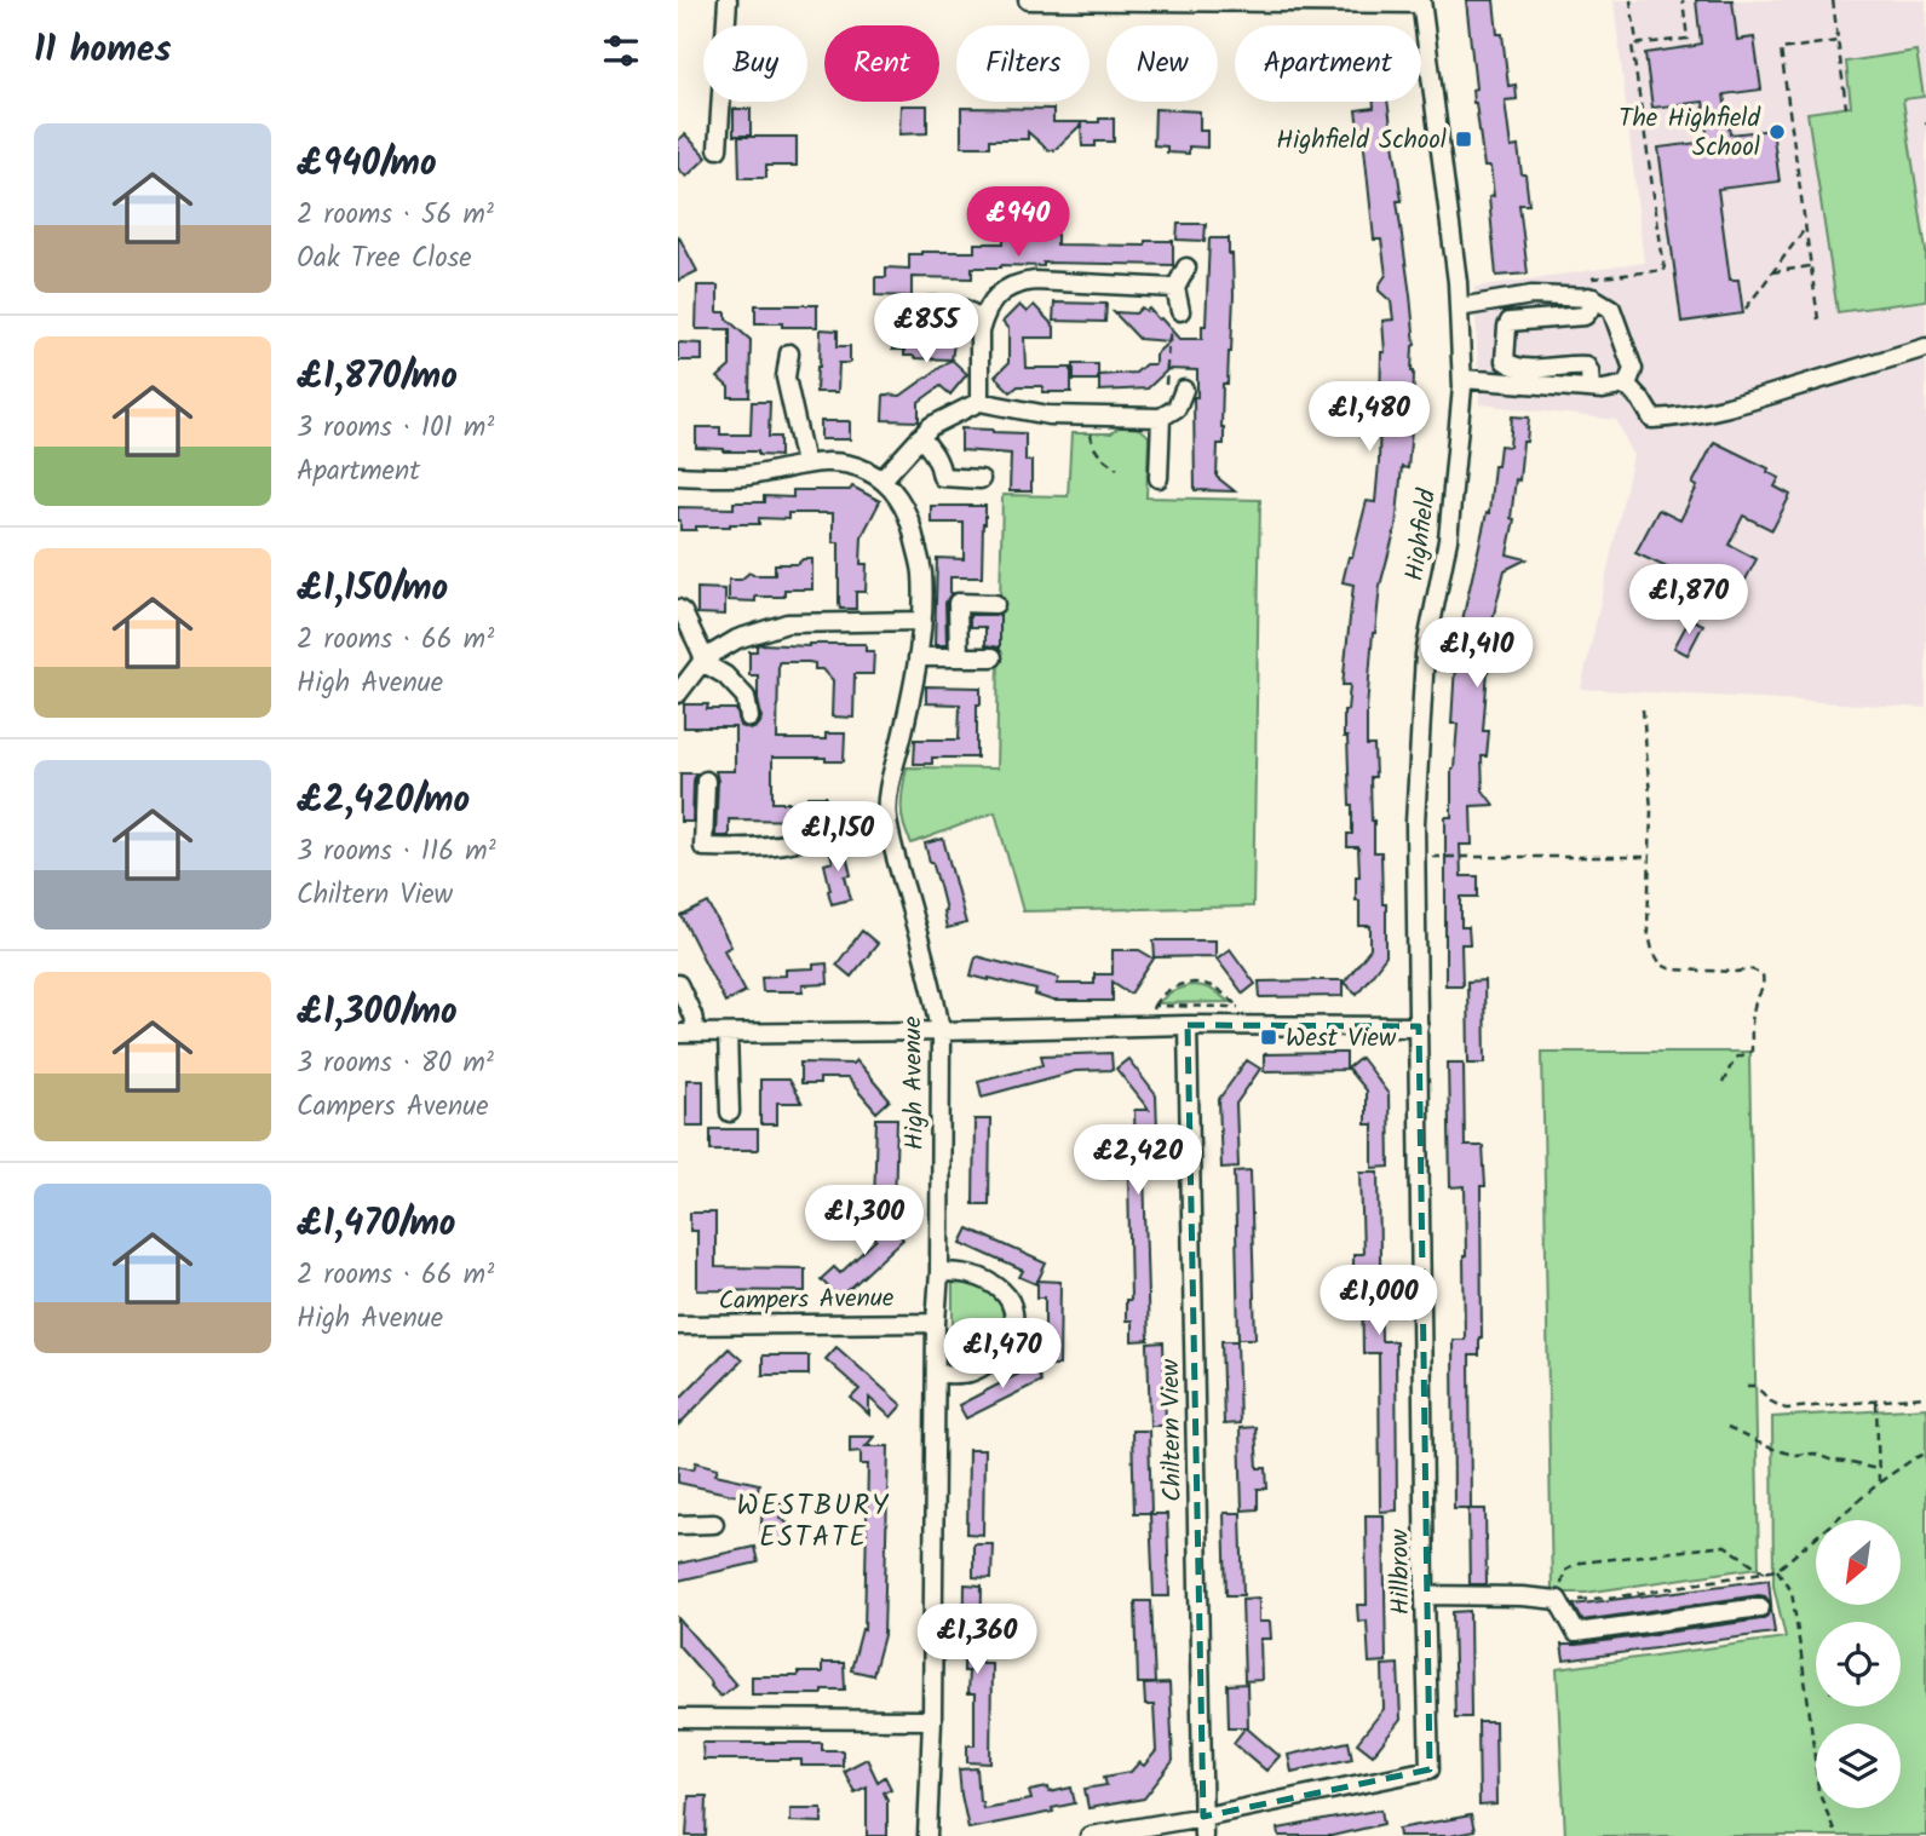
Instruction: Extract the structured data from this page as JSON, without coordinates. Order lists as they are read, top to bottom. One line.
{"streets":{"street":["Highfield","High Avenue","Campers Avenue","Chiltern View","Hillbrow"]},"crossings":[["Highfield","Hillbrow"],["High Avenue","Campers Avenue"],["Chiltern View","Hillbrow"]],"districts":["WESTBURY ESTATE"],"places":{"other":["The Highfield School"],"transit":["Highfield School","West View"]},"north":"bottom left","page":{"heading":"11 homes","chip":["Buy","Rent","Filters","New","Apartment"],"list":[{"name":"£940/mo","note":"2 rooms · 56 m² · Oak Tree Close"},{"name":"£1,870/mo","note":"3 rooms · 101 m² · Apartment"},{"name":"£1,150/mo","note":"2 rooms · 66 m² · High Avenue"},{"name":"£2,420/mo","note":"3 rooms · 116 m² · Chiltern View"},{"name":"£1,300/mo","note":"3 rooms · 80 m² · Campers Avenue"},{"name":"£1,470/mo","note":"2 rooms · 66 m² · High Avenue"}],"price":["£940","£855","£1,480","£1,870","£1,410","£1,150","£2,420","£1,300","£1,000","£1,470","£1,360"]}}
